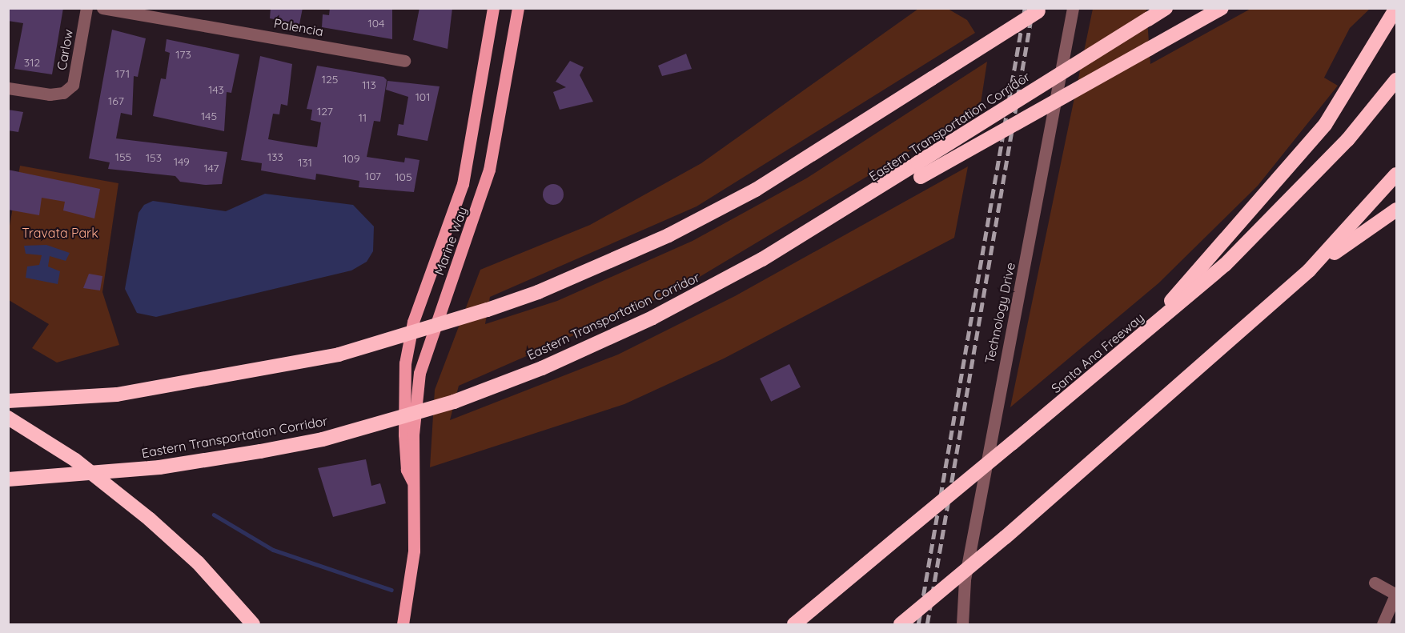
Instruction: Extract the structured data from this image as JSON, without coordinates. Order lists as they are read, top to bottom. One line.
{"streets":{"highway":["Eastern Transportation Corridor","Santa Ana Freeway"],"main road":["Marine Way"],"street":["Palencia","Carlow","Technology Drive"]},"parks":["Travata Park"],"house_numbers":["104","173","312","171","125","113","143","101","167","127","145","11","155","133","153","109","149","131","147","107","105"]}
